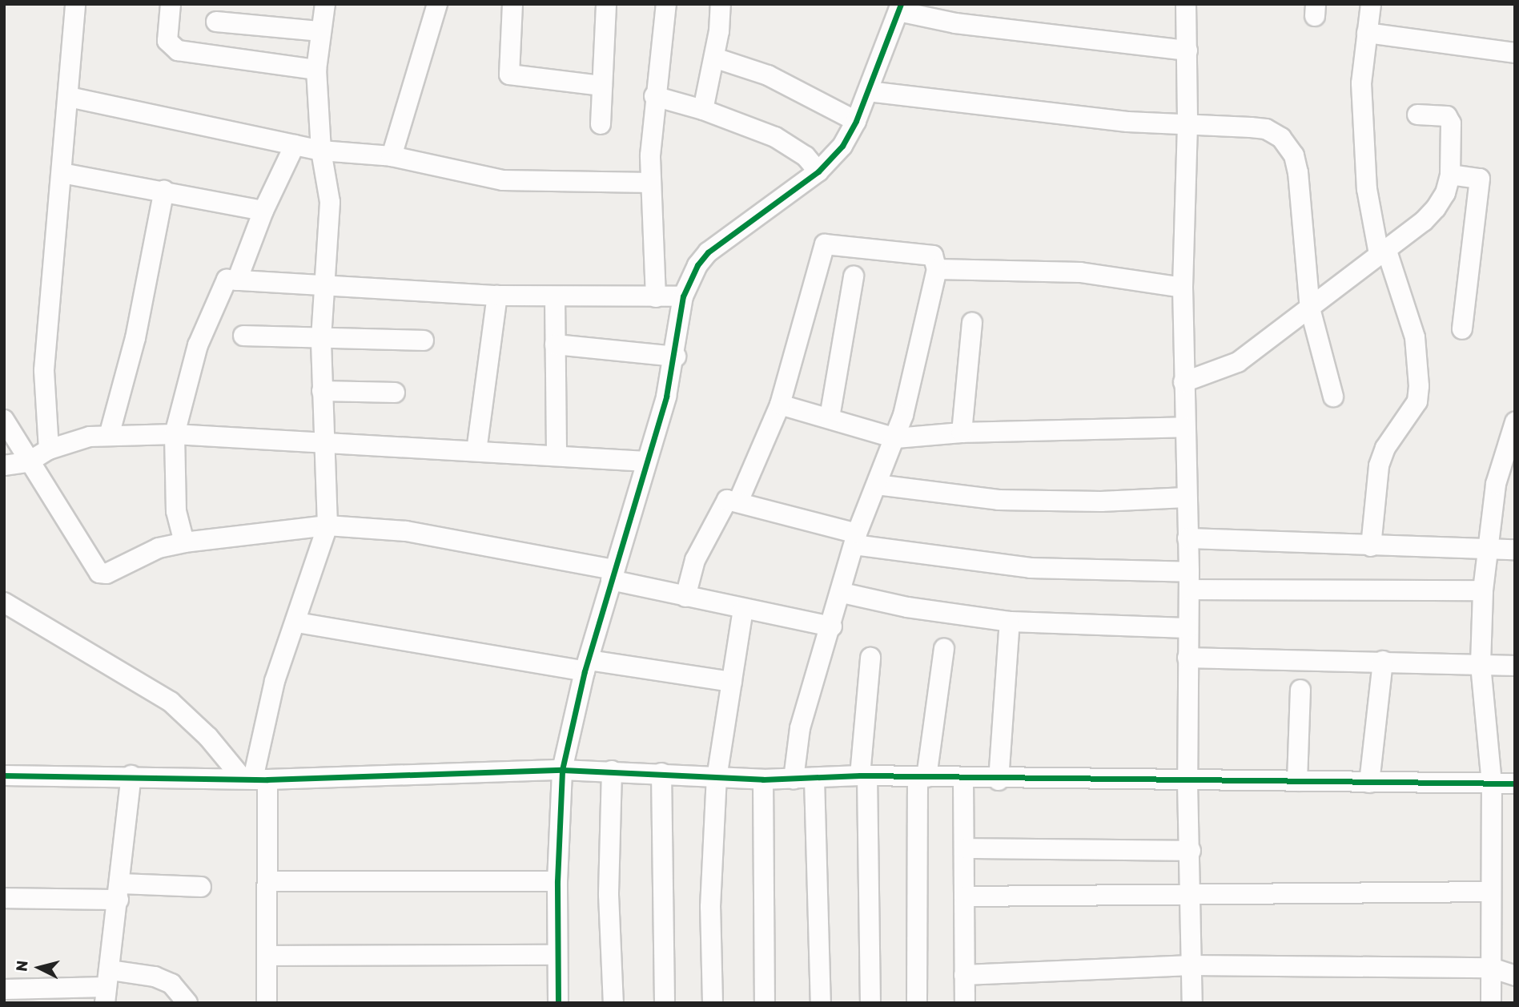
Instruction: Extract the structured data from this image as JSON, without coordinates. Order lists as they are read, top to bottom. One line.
{"north":"left"}
